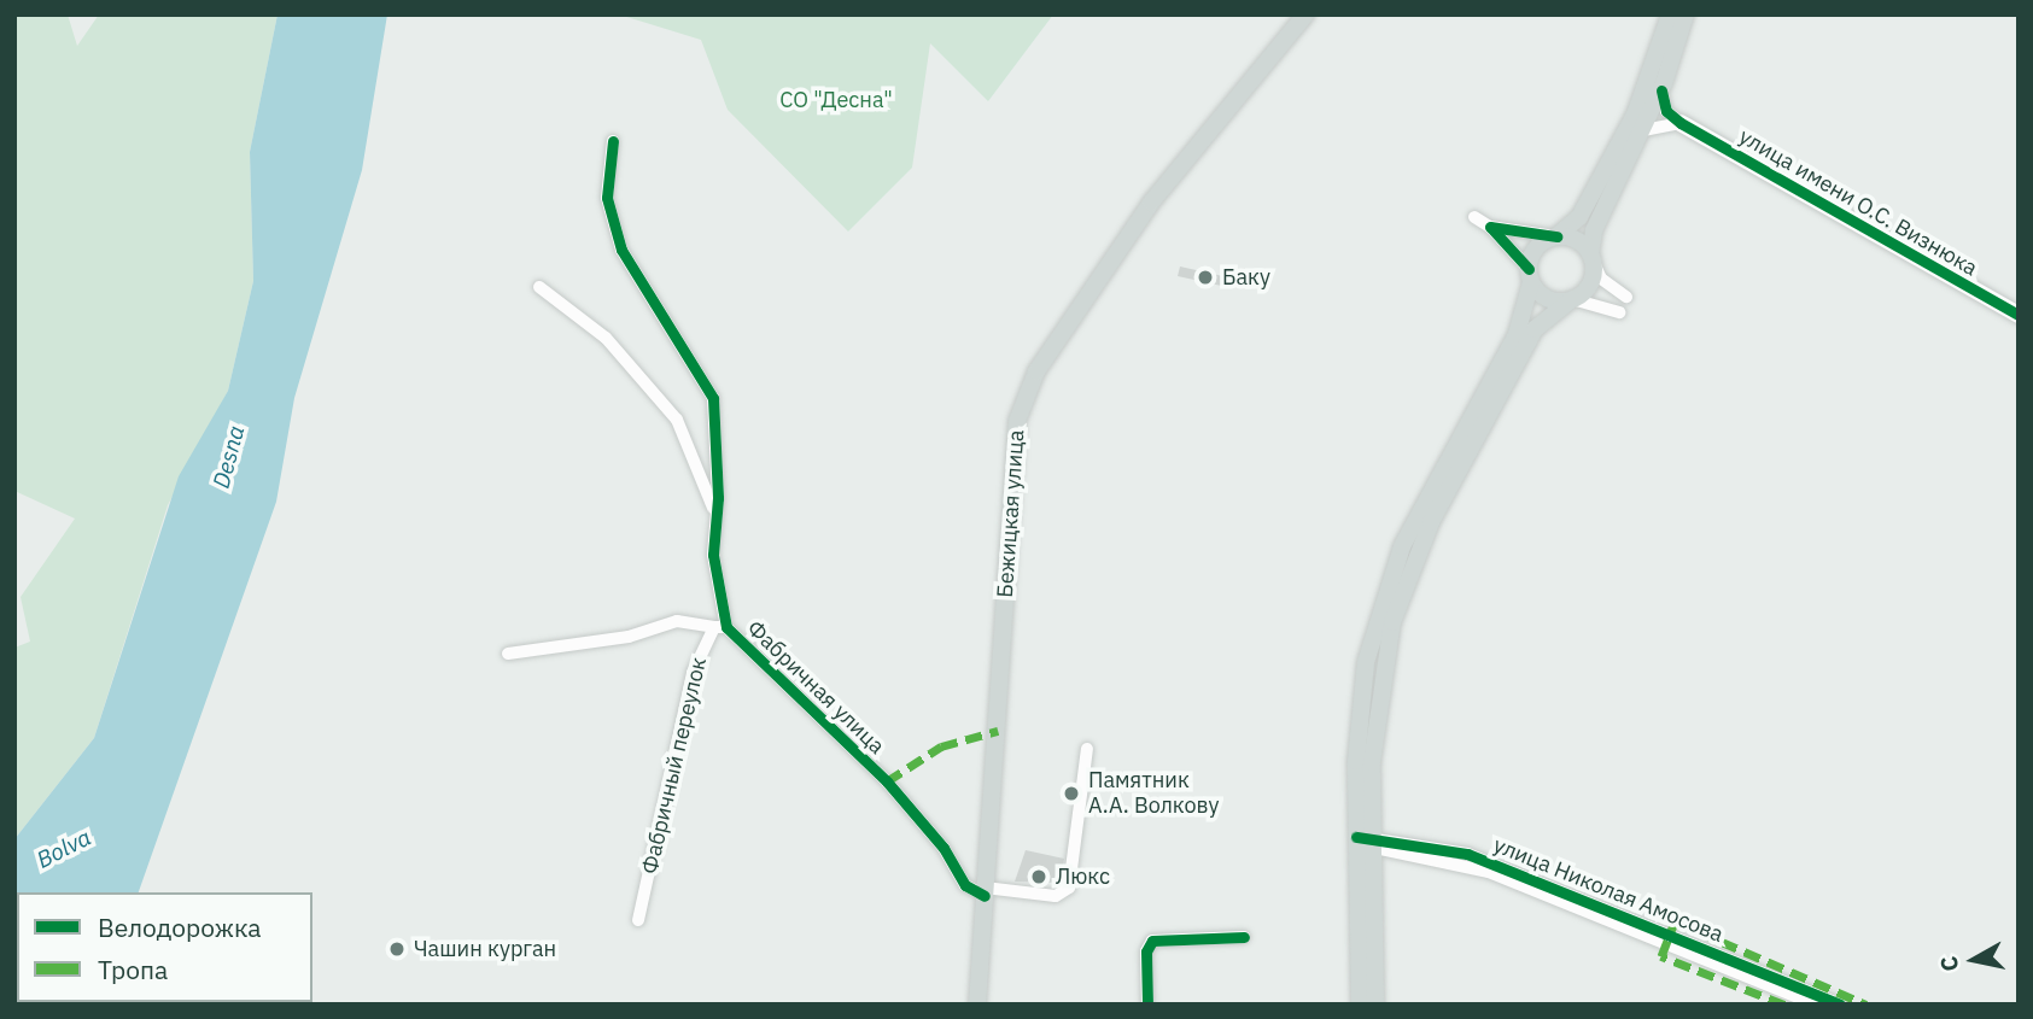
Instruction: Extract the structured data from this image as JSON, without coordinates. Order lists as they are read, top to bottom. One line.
{"streets":{"main road":["Бежицкая улица"],"street":["улица имени О.С. Визнюка","Фабричная улица","Фабричный переулок","улица Николая Амосова"]},"crossings":[["Бежицкая улица","Фабричная улица"],["Фабричная улица","Фабричный переулок"]],"water":["Desna","Bolva"],"parks":["СО \"Десна\""],"places":["Баку","Памятник А.А. Волкову","Люкс","Чашин курган"],"legend":["Велодорожка","Тропа"],"north":"left"}
